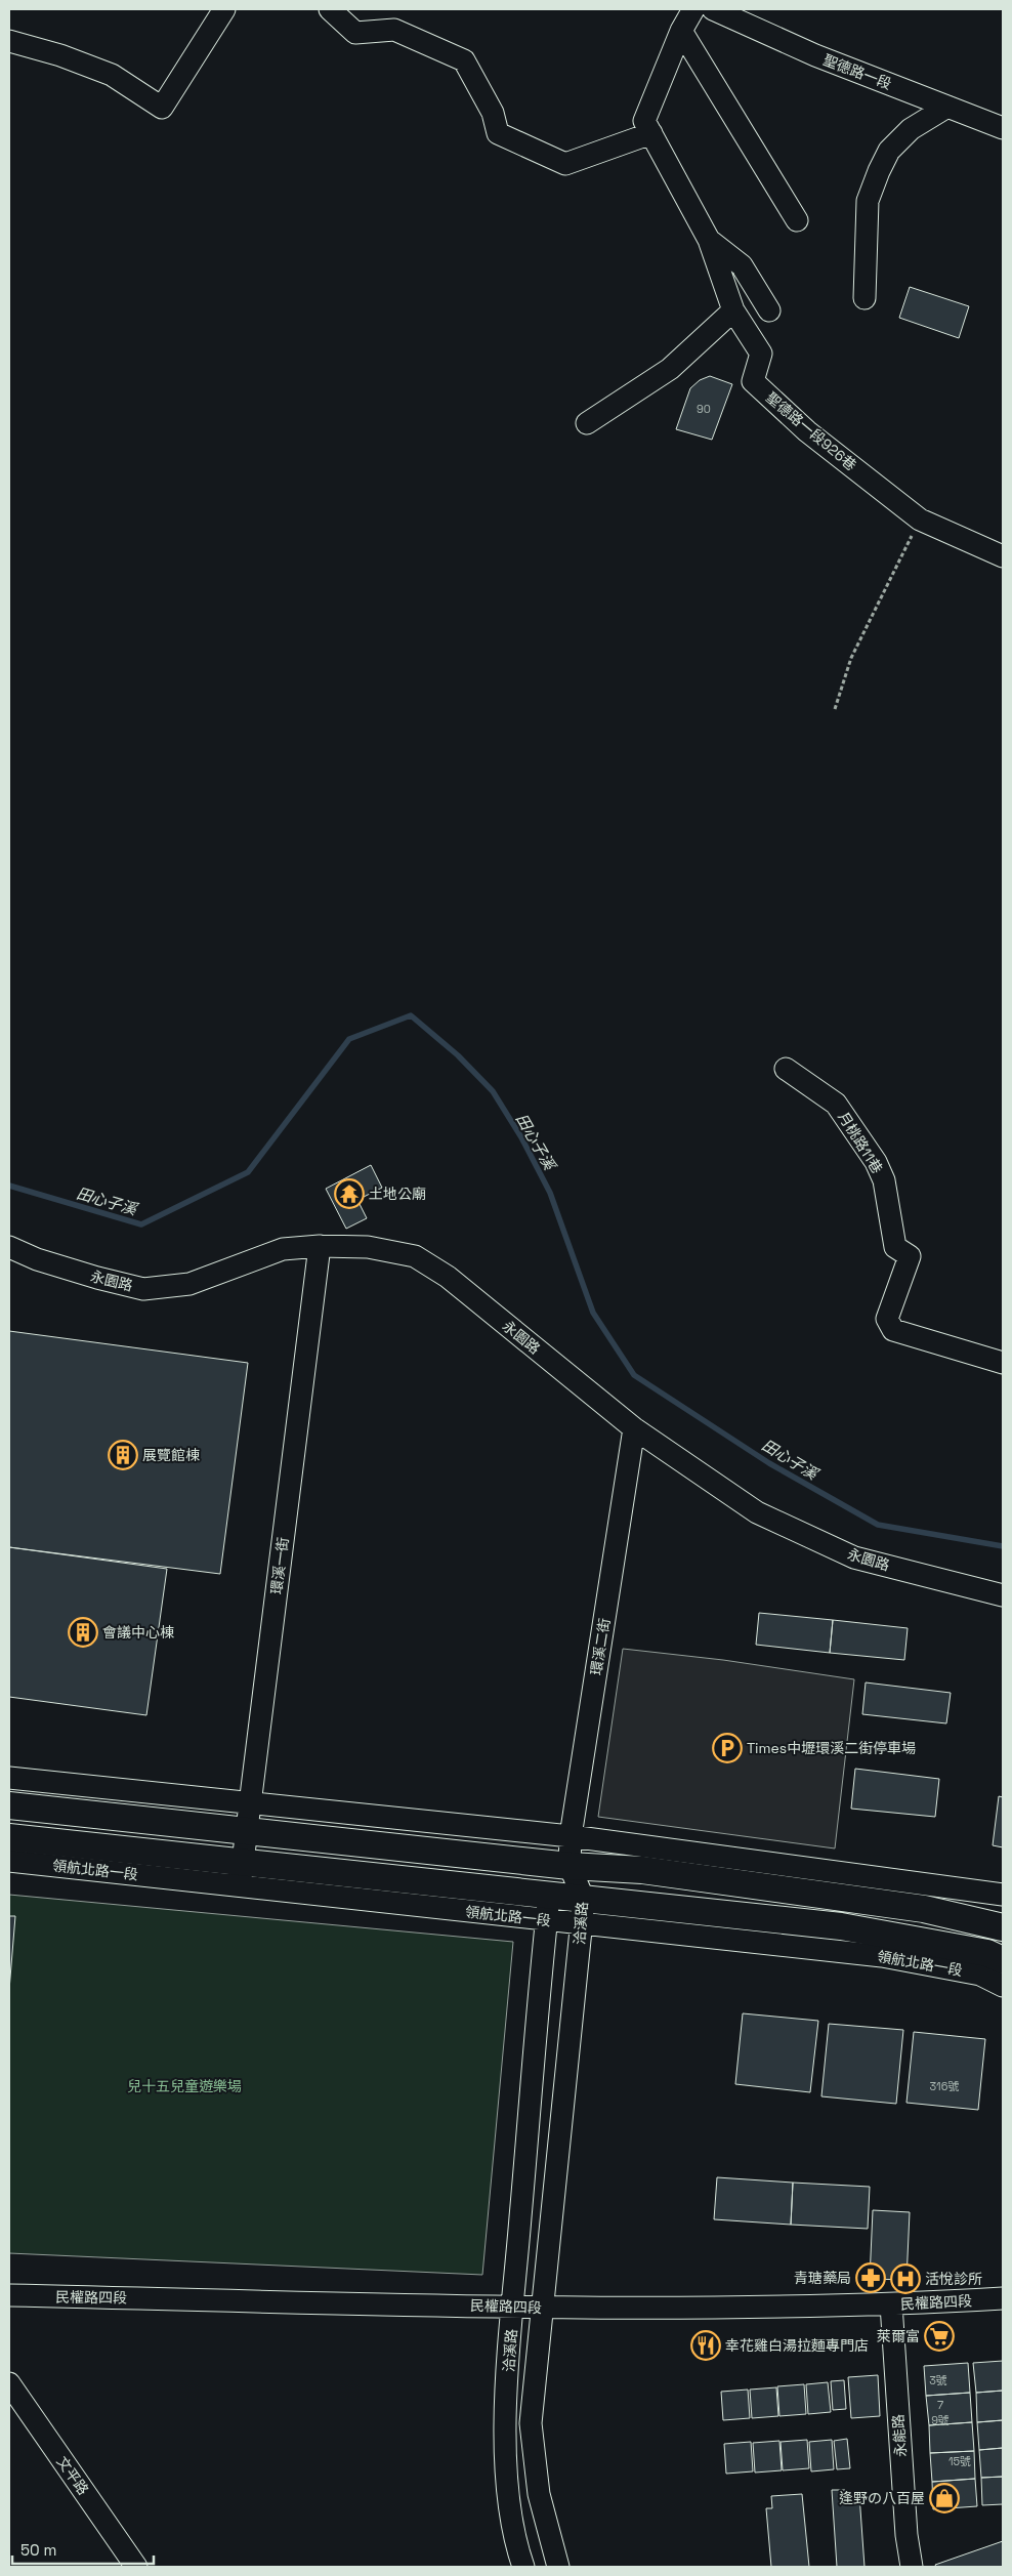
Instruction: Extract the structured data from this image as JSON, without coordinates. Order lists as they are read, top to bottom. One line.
{"streets":{"main road":["領航北路一段"],"street":["聖德路一段","聖德路一段926巷","月桃路11巷","永園路","環溪一街","環溪二街","洽溪路","民權路四段","永能路","文平路"]},"crossings":[["永園路","環溪一街"],["永園路","環溪二街"],["環溪一街","領航北路一段"],["環溪二街","洽溪路"],["領航北路一段","洽溪路"],["洽溪路","民權路四段"],["民權路四段","永能路"]],"water":["田心子溪"],"parks":["兒十五兒童遊樂場"],"places":{"temple":["土地公廟"],"building":["展覽館棟","會議中心棟"],"parking":["Times中壢環溪二街停車場"],"pharmacy":["青瑭藥局"],"hospital":["活悅診所"],"supermarket":["萊爾富"],"restaurant":["幸花雞白湯拉麵專門店"],"shop":["逢野の八百屋"]},"house_numbers":["90","316號","3號","7","9號","15號"],"scale_bar":"50 m"}
